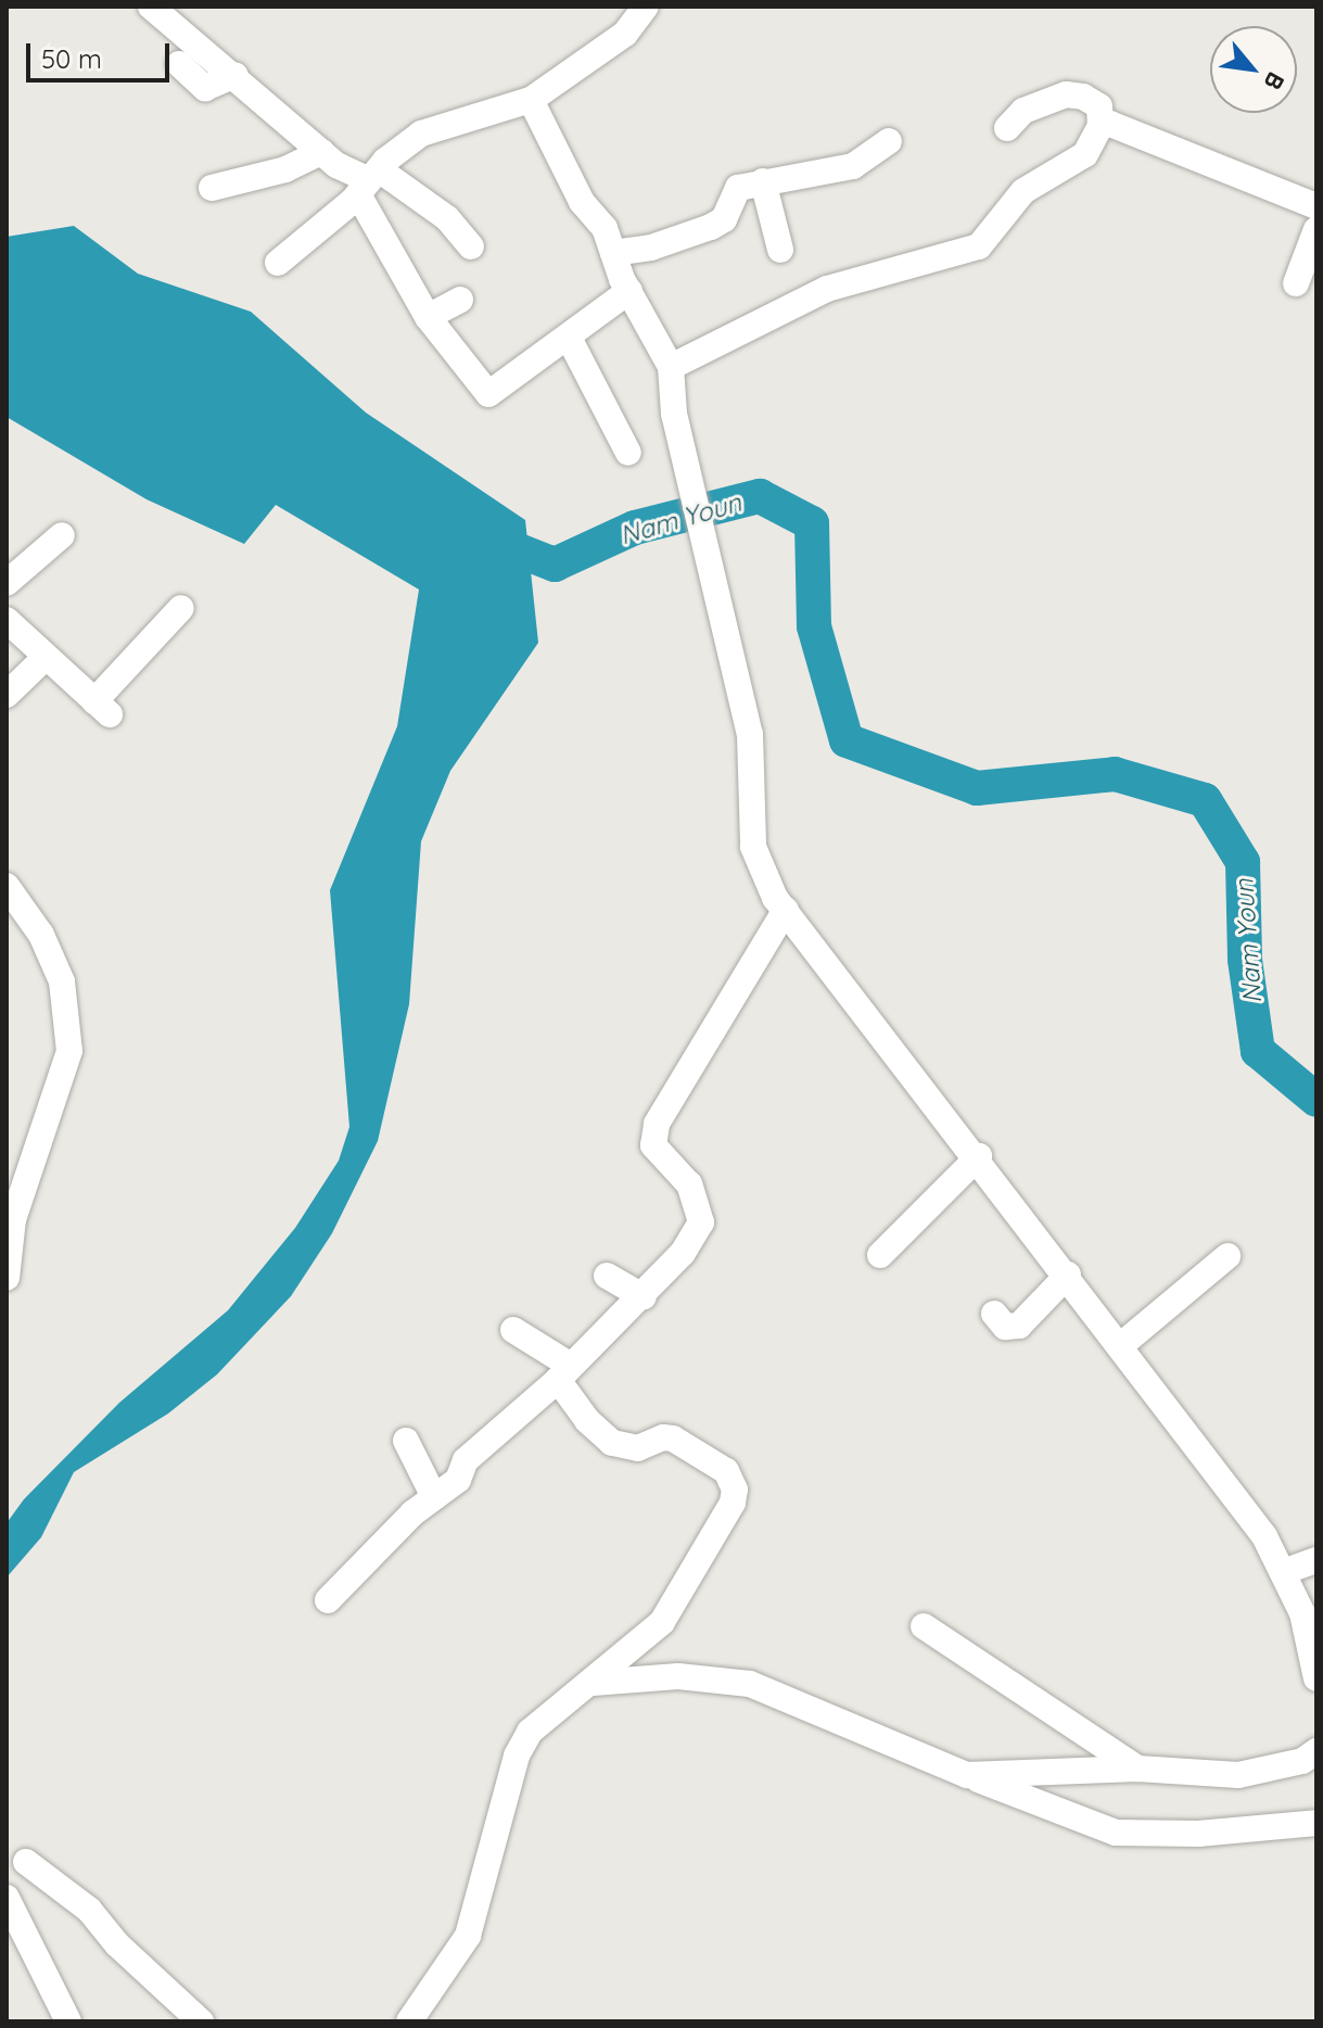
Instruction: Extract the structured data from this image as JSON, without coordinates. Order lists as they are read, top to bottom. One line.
{"water":["Nam Youn"],"scale_bar":"50 m","north":"bottom right"}
